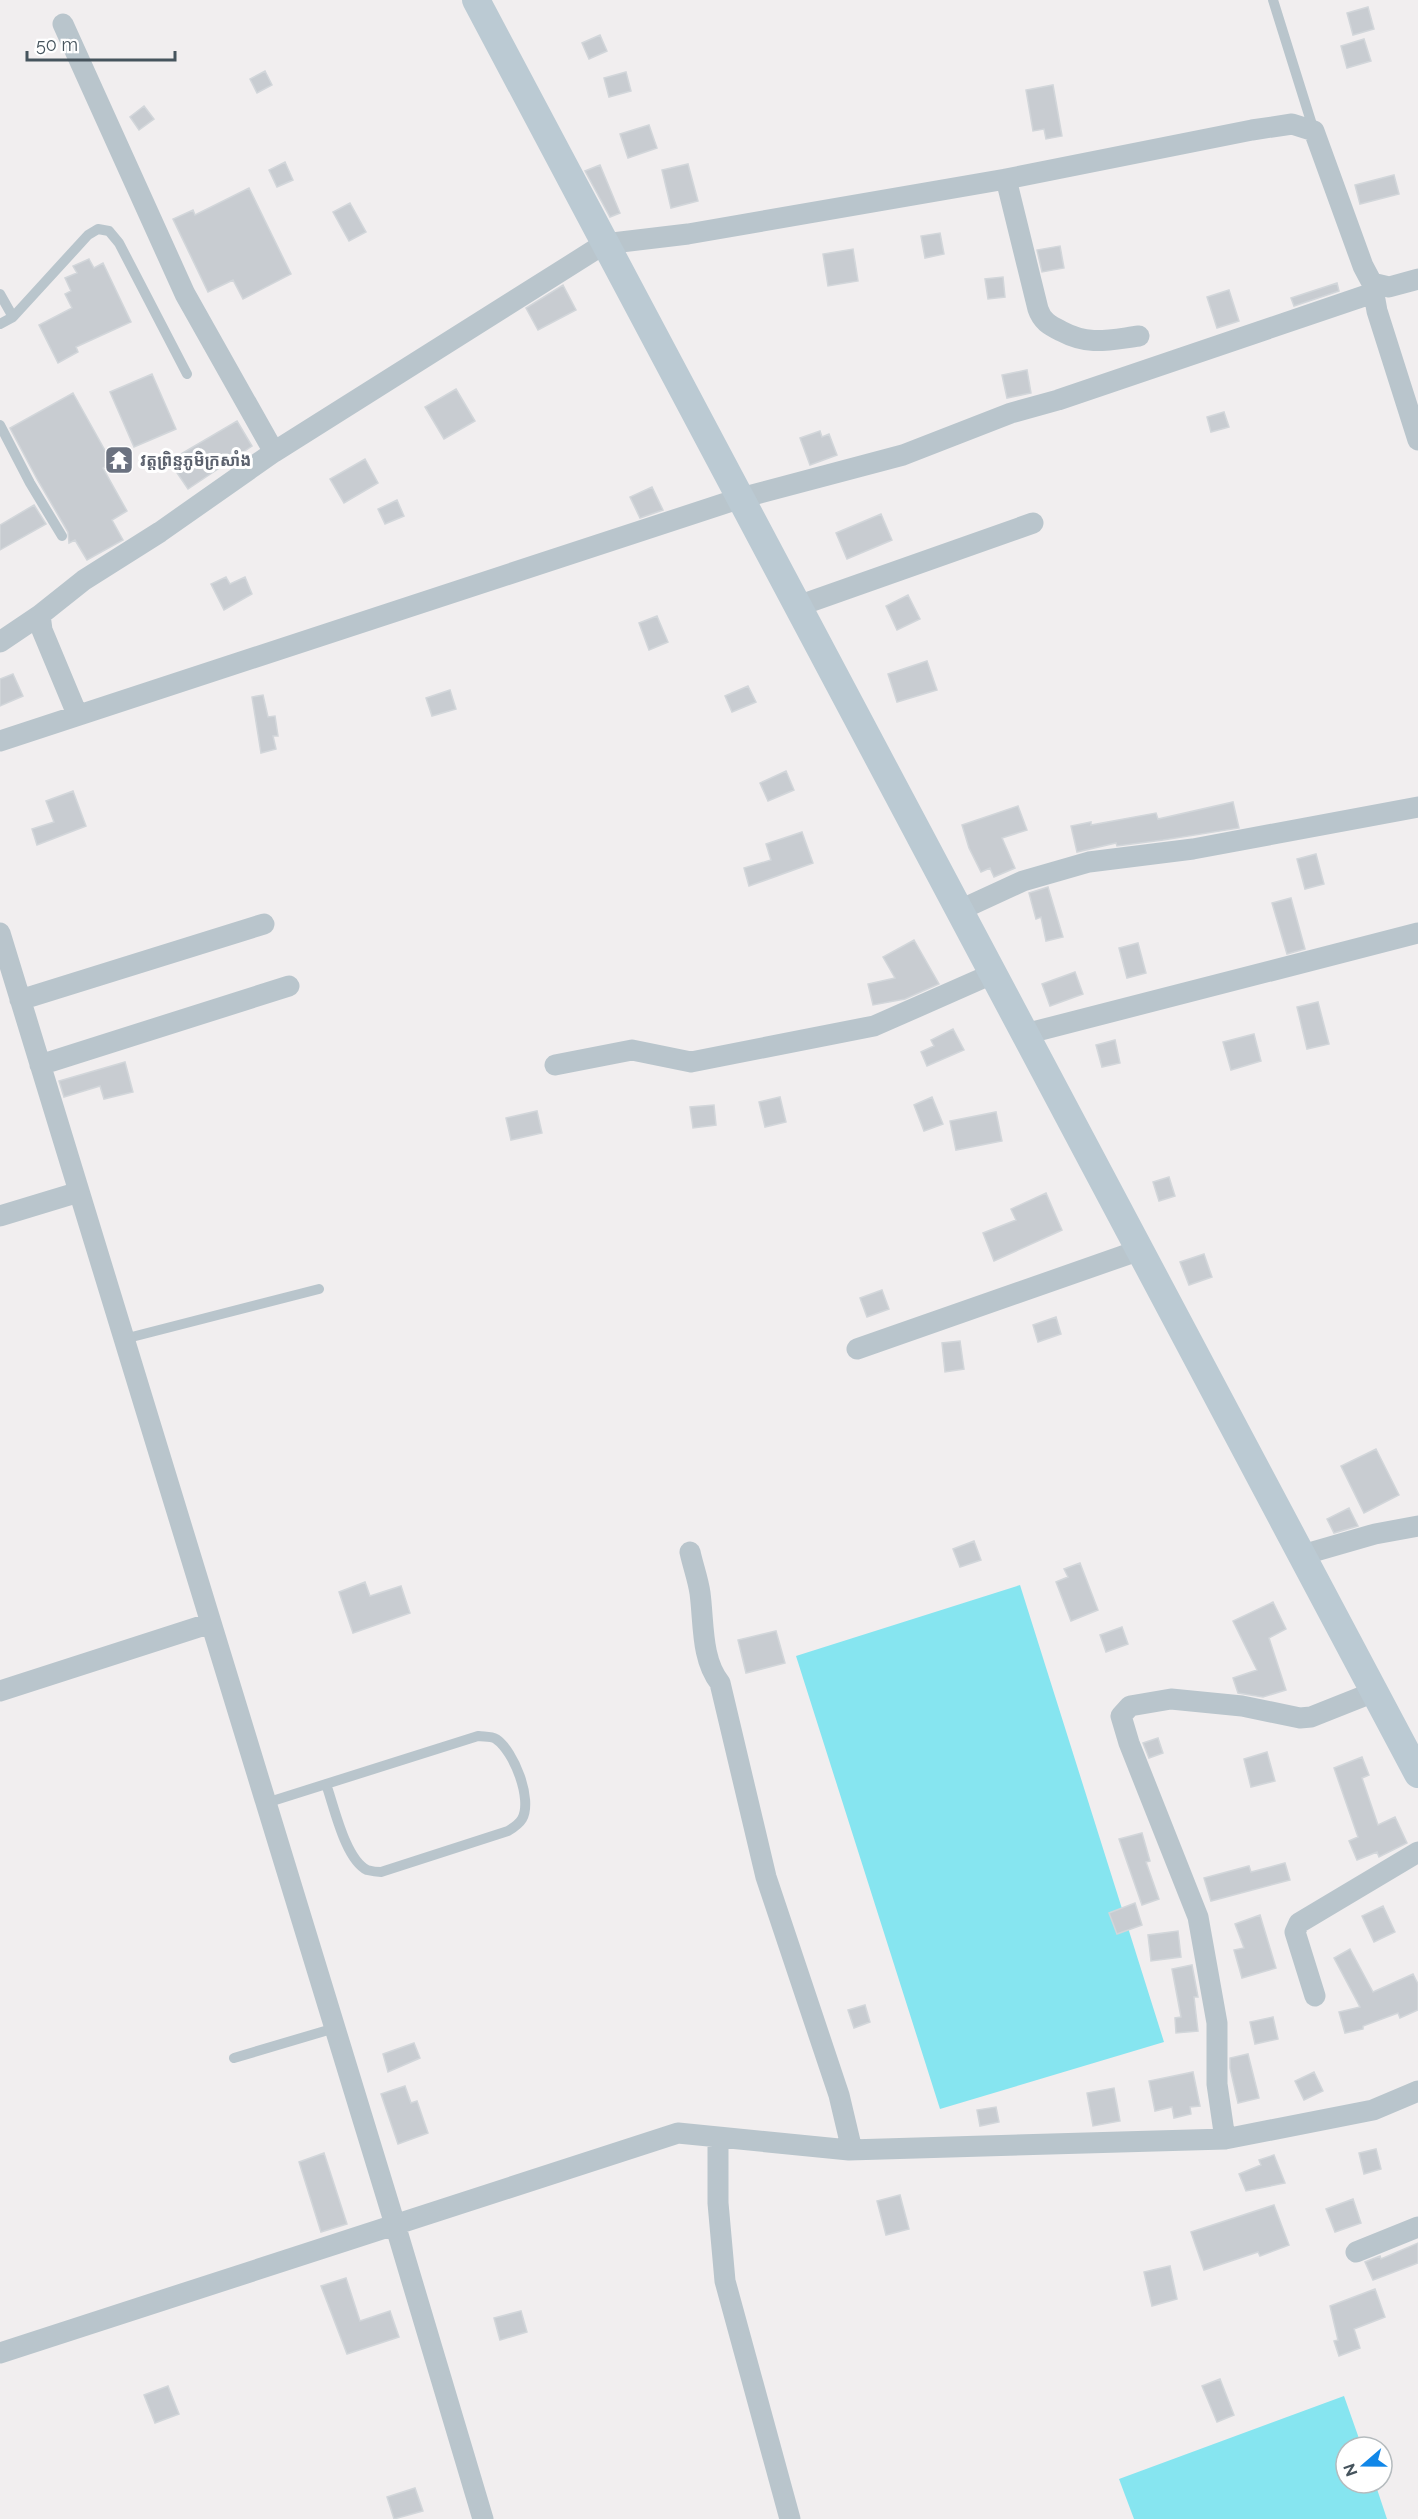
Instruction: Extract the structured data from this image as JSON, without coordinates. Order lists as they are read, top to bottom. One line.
{"places":{"temple":["វត្តព្រិន្ទភូមិក្រសាំង"]},"scale_bar":"50 m","north":"left"}
